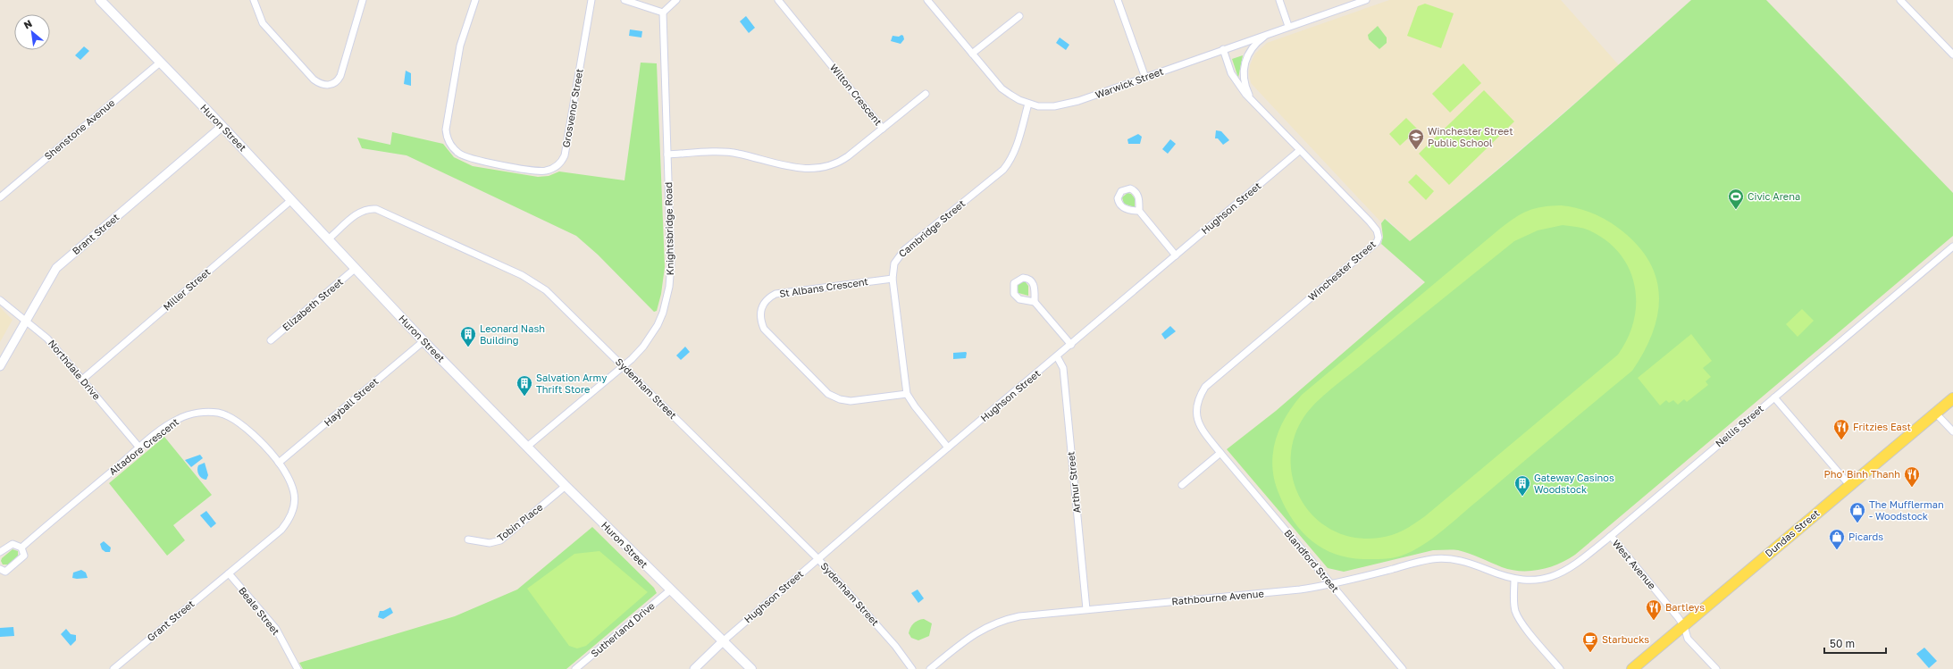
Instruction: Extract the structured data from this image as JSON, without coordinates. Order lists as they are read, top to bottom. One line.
{"streets":{"main road":["Huron Street","Dundas Street"],"street":["Warwick Street","Wilton Crescent","Grosvenor Street","Shenstone Avenue","Hughson Street","Knightsbridge Road","Cambridge Street","Brant Street","Winchester Street","St Albans Crescent","Miller Street","Elizabeth Street","Northdale Drive","Sydenham Street","Hayball Street","Nellis Street","Altadore Crescent","Arthur Street","Tobin Place","Blandford Street","West Avenue","Rathbourne Avenue","Beale Street","Grant Street","Sutherland Drive"]},"crossings":[["Warwick Street","Cambridge Street"],["Warwick Street","Winchester Street"],["Wilton Crescent","Knightsbridge Road"],["Huron Street","Shenstone Avenue"],["Huron Street","Hughson Street"],["Huron Street","Knightsbridge Road"],["Huron Street","Brant Street"],["Huron Street","Miller Street"],["Huron Street","Elizabeth Street"],["Huron Street","Sydenham Street"],["Huron Street","Hayball Street"],["Huron Street","Tobin Place"],["Huron Street","Sutherland Drive"],["Hughson Street","Cambridge Street"],["Hughson Street","Winchester Street"],["Hughson Street","Sydenham Street"],["Hughson Street","Arthur Street"],["Knightsbridge Road","Sydenham Street"],["Cambridge Street","St Albans Crescent"],["Brant Street","Northdale Drive"],["Winchester Street","Blandford Street"],["Miller Street","Northdale Drive"],["Northdale Drive","Altadore Crescent"],["Hayball Street","Altadore Crescent"],["Nellis Street","West Avenue"],["Nellis Street","Rathbourne Avenue"],["Altadore Crescent","Beale Street"],["Altadore Crescent","Grant Street"],["Arthur Street","Rathbourne Avenue"],["Dundas Street","West Avenue"],["Blandford Street","Rathbourne Avenue"],["Beale Street","Grant Street"]],"places":{"school or university":["Winchester Street Public School"],"sports":["Civic Arena"],"building":["Leonard Nash Building","Salvation Army Thrift Store","Gateway Casinos Woodstock"],"restaurant":["Fritzies East","Pho' Binh Thanh","Bartleys"],"shop":["The Mufflerman - Woodstock","Picards"],"cafe":["Starbucks"]},"scale_bar":"50 m","north":"top left"}
